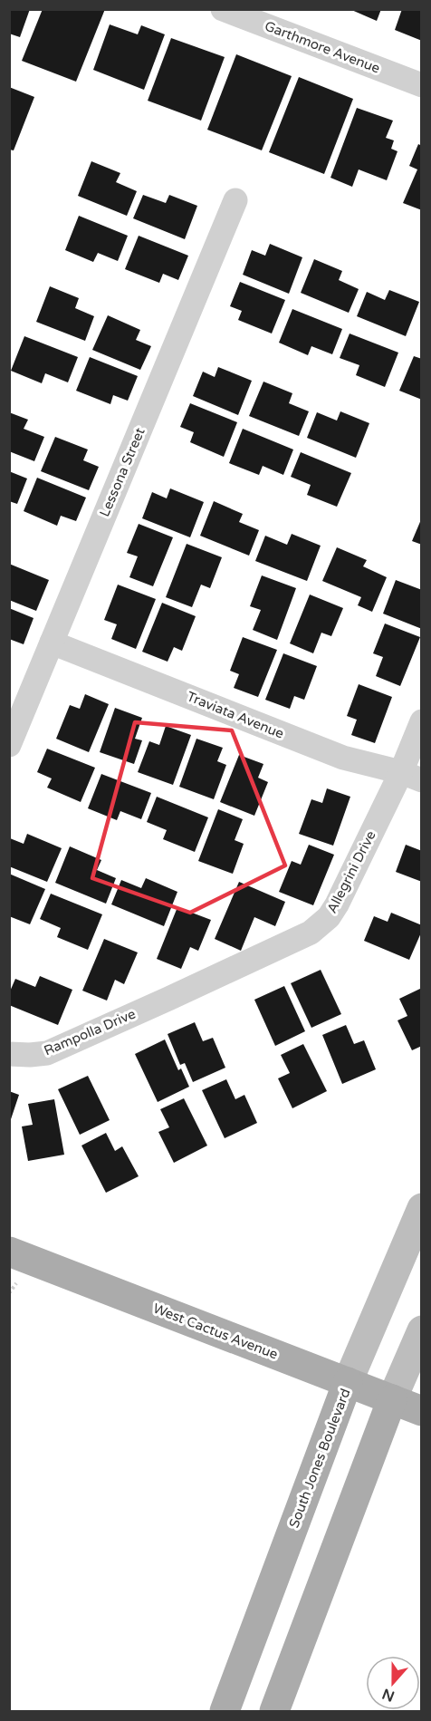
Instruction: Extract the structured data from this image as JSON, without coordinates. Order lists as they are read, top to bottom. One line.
{"streets":{"main road":["West Cactus Avenue","South Jones Boulevard"],"street":["Garthmore Avenue","Lessona Street","Traviata Avenue","Allegrini Drive","Rampolla Drive"]},"crossings":[["Lessona Street","Traviata Avenue"],["Traviata Avenue","Allegrini Drive"],["Allegrini Drive","Rampolla Drive"],["West Cactus Avenue","South Jones Boulevard"]],"north":"bottom"}
